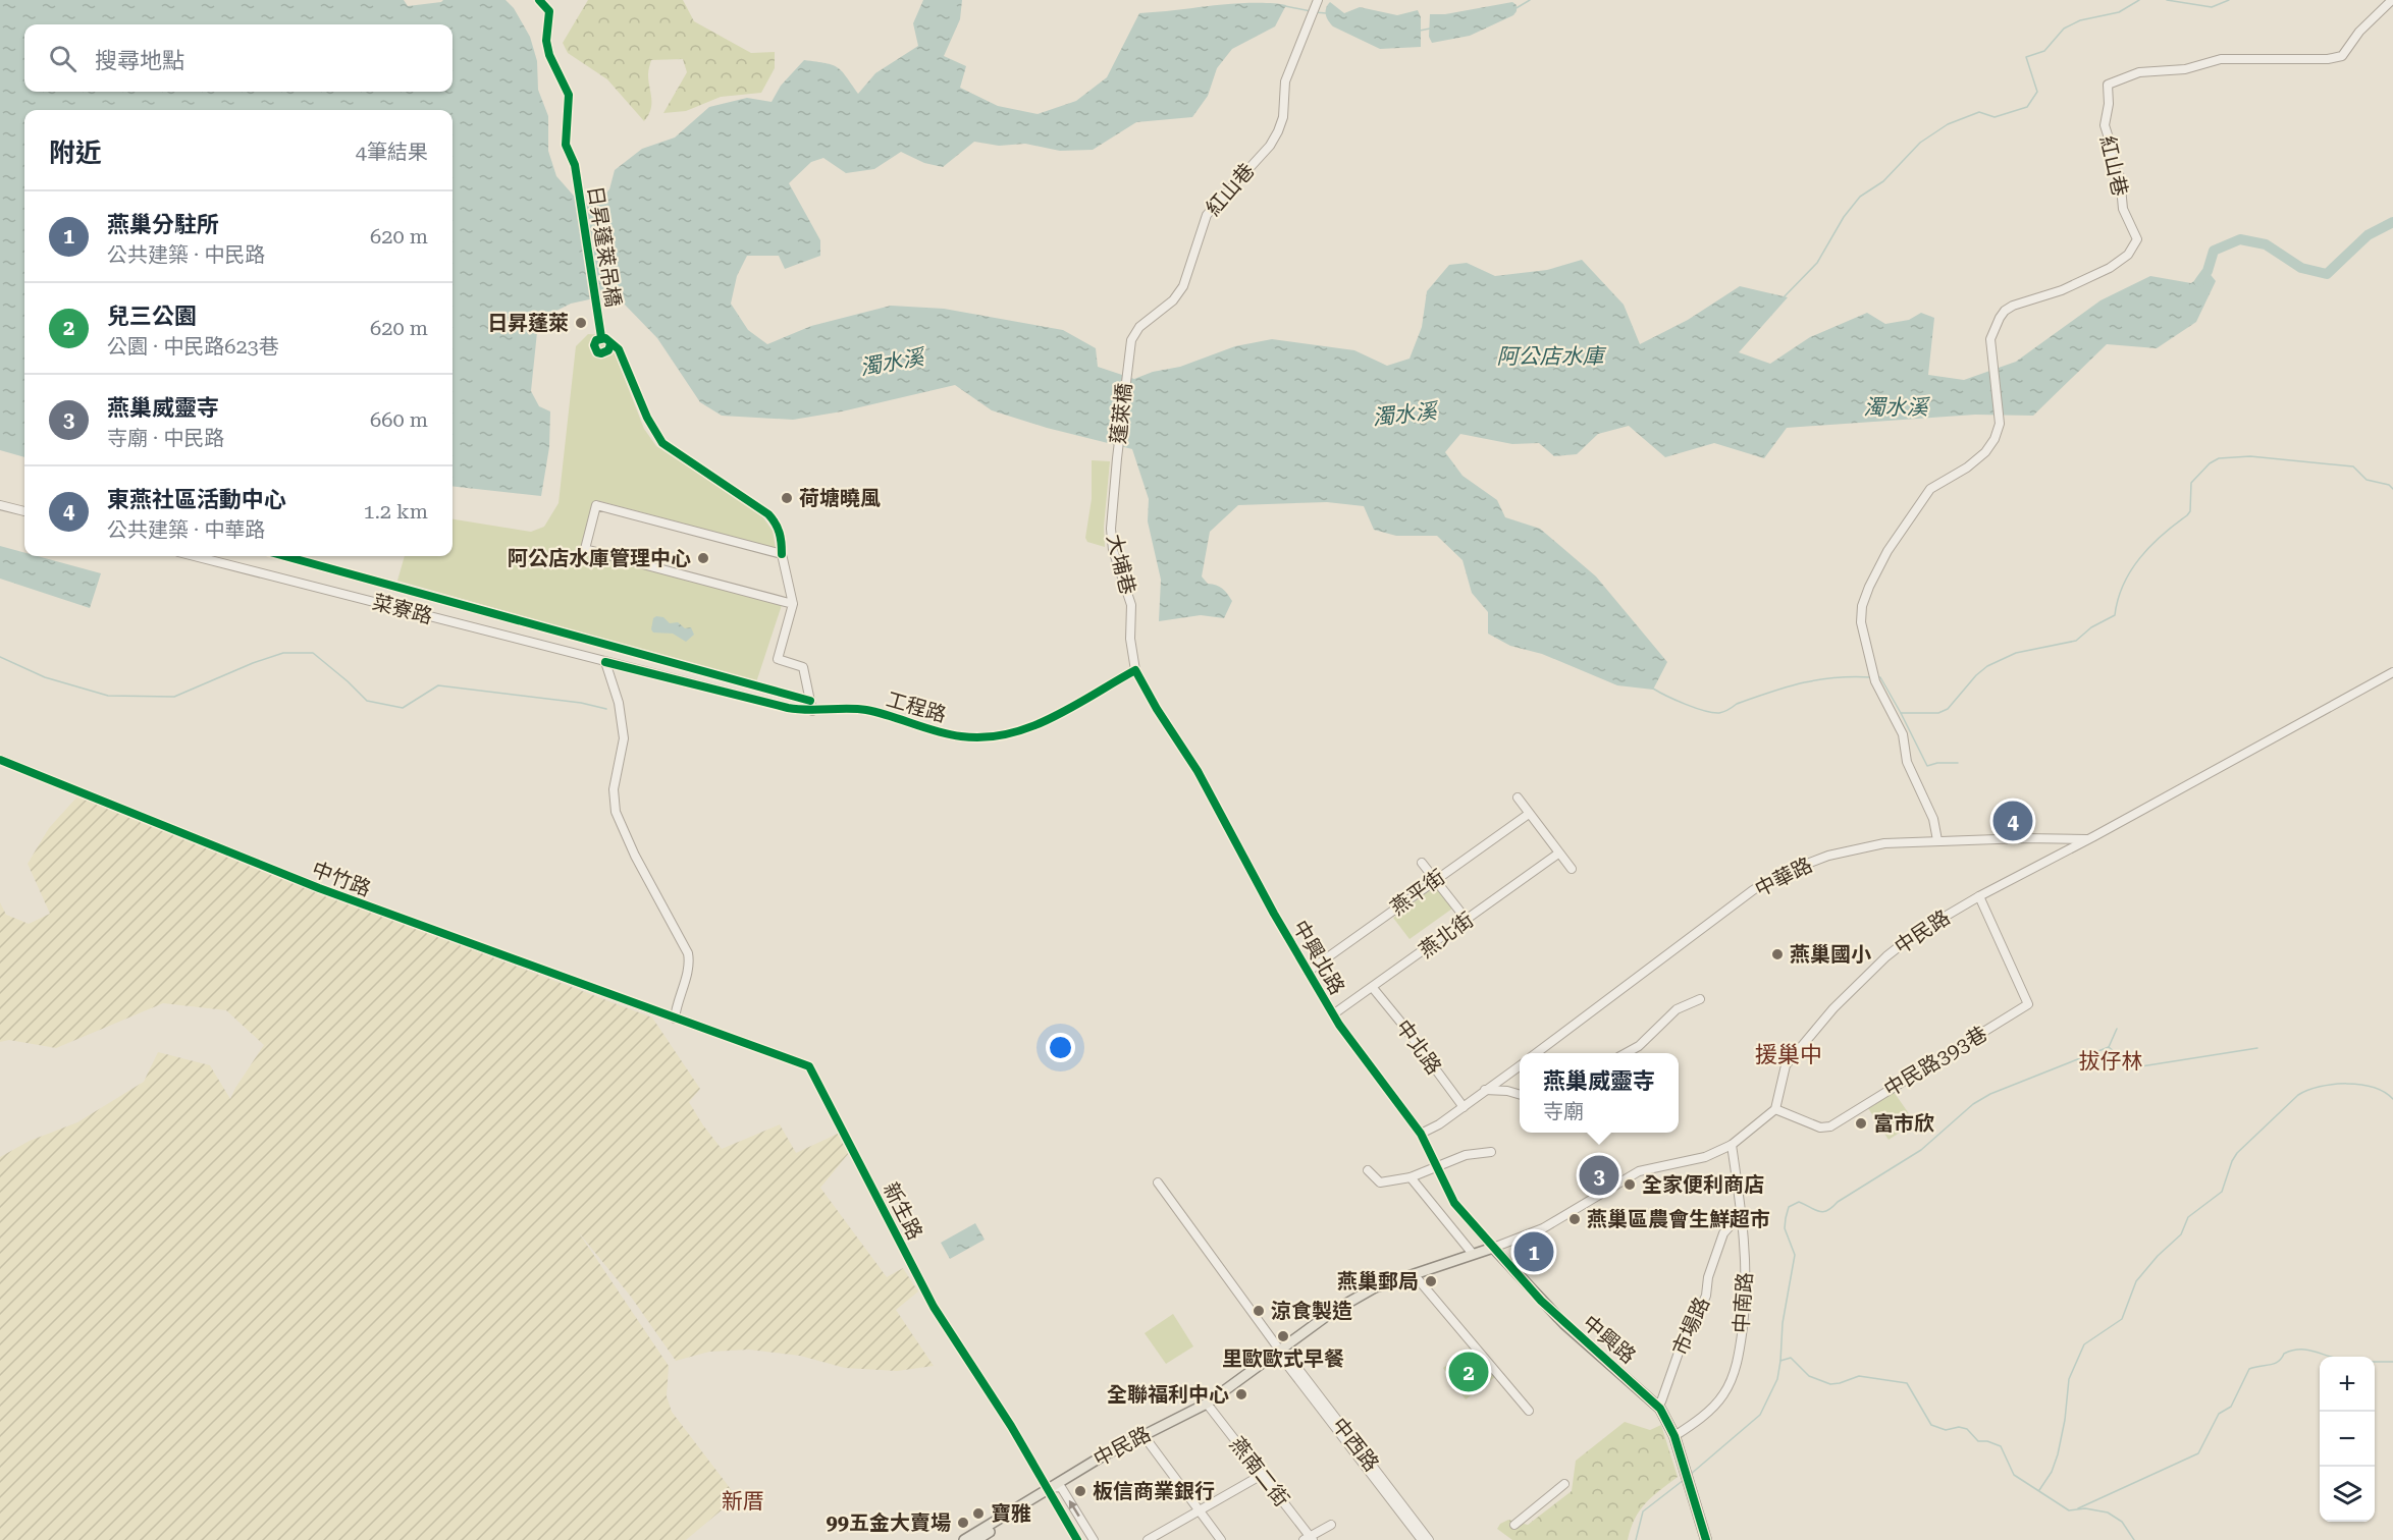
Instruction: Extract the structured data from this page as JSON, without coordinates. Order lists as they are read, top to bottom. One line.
{"streets":{"main road":["中民路","中興路"],"street":["紅山巷","蓬萊橋","大埔巷","菜寮路","工程路","中華路","中竹路","燕平街","燕北街","中興北路","中北路","中民路393巷","新生路","中南路","市場路","中西路","燕南二街"],"cycle path":["日昇蓬萊吊橋"]},"crossings":[["紅山巷","蓬萊橋"],["紅山巷","中華路"],["蓬萊橋","大埔巷"],["大埔巷","工程路"],["大埔巷","中興北路"],["菜寮路","工程路"],["工程路","中興北路"],["中華路","中民路"],["中竹路","新生路"],["燕平街","中興北路"],["中民路","中興北路"],["中民路","中民路393巷"],["中民路","新生路"],["中民路","中南路"],["中民路","中興路"],["中民路","中西路"],["中民路","燕南二街"],["燕北街","中興北路"],["燕北街","中北路"],["中興北路","中興路"],["中南路","市場路"],["中南路","中興路"],["市場路","中興路"]],"districts":["援巢中","拔仔林","新厝"],"water":["阿公店水庫","濁水溪"],"places":["日昇蓬萊","荷塘曉風","阿公店水庫管理中心","燕巢國小","富市欣","全家便利商店","燕巢區農會生鮮超市","燕巢郵局","涼食製造","里歐歐式早餐","全聯福利中心","板信商業銀行","寶雅","99五金大賣場"],"page":{"search":"搜尋地點","heading":["附近","4筆結果"],"list":[{"mark":"1","name":"燕巢分駐所","note":"公共建築 · 中民路","value":"620 m"},{"mark":"2","name":"兒三公園","note":"公園 · 中民路623巷","value":"620 m"},{"mark":"3","name":"燕巢威靈寺","note":"寺廟 · 中民路","value":"660 m"},{"mark":"4","name":"東燕社區活動中心","note":"公共建築 · 中華路","value":"1.2 km"}],"pins":["4","3","1","2"],"popup":["燕巢威靈寺","寺廟"],"map_buttons":["+","−"]}}
